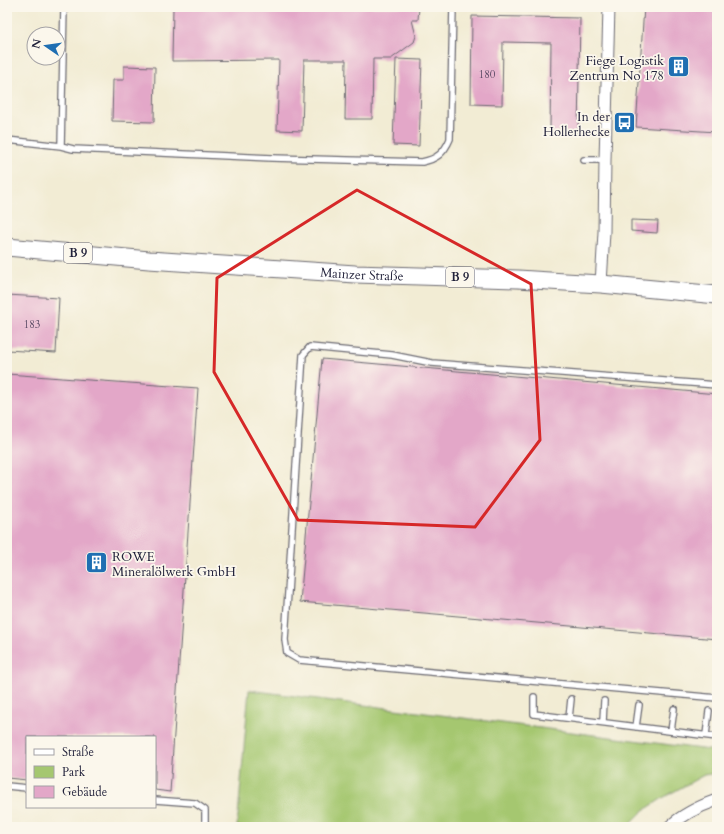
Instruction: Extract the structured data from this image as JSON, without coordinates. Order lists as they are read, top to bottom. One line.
{"streets":{"main road":["B 9","Mainzer Straße"]},"places":{"building":["Fiege Logistik Zentrum No 178","ROWE Mineralölwerk GmbH"],"bus stop":["In der Hollerhecke"]},"house_numbers":["180","183"],"legend":["Straße","Park","Gebäude"],"north":"left"}
